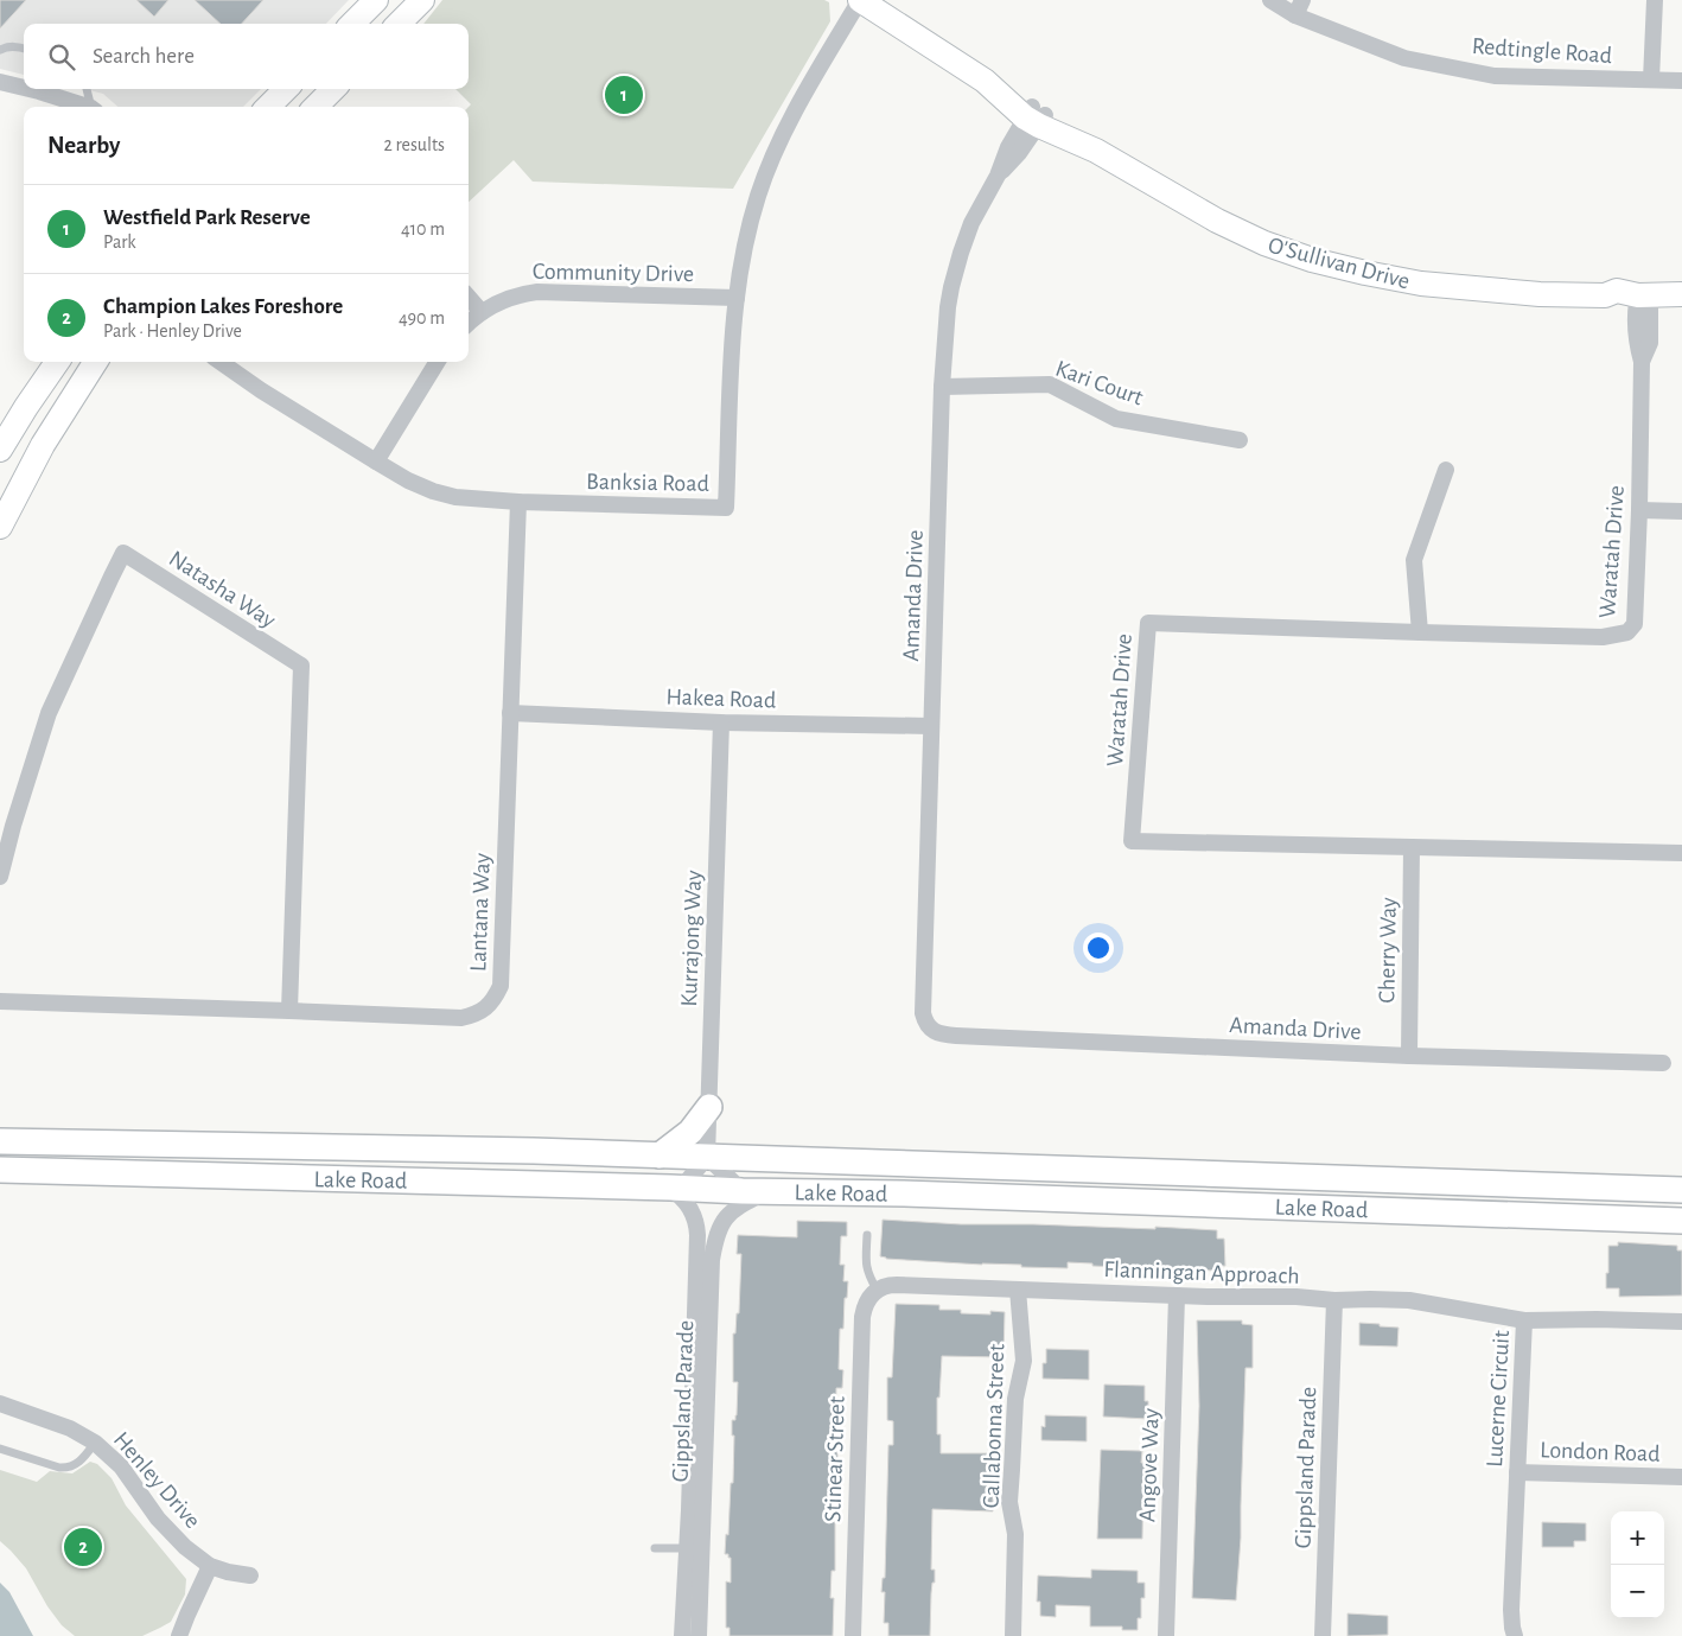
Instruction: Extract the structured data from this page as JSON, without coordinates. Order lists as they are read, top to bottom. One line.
{"streets":{"main road":["Lake Road"],"street":["Redtingle Road","O'Sullivan Drive","Community Drive","Kari Court","Banksia Road","Waratah Drive","Natasha Way","Amanda Drive","Hakea Road","Lantana Way","Kurrajong Way","Cherry Way","Flanningan Approach","Lucerne Circuit","Gippsland Parade","Callabonna Street","London Road","Stinear Street","Angove Way","Henley Drive"]},"crossings":[["O'Sullivan Drive","Banksia Road"],["O'Sullivan Drive","Waratah Drive"],["O'Sullivan Drive","Amanda Drive"],["Community Drive","Banksia Road"],["Kari Court","Amanda Drive"],["Banksia Road","Lantana Way"],["Waratah Drive","Cherry Way"],["Natasha Way","Lantana Way"],["Amanda Drive","Hakea Road"],["Amanda Drive","Cherry Way"],["Hakea Road","Lantana Way"],["Hakea Road","Kurrajong Way"],["Kurrajong Way","Lake Road"],["Lake Road","Gippsland Parade"],["Flanningan Approach","Lucerne Circuit"],["Flanningan Approach","Gippsland Parade"],["Flanningan Approach","Callabonna Street"],["Flanningan Approach","Stinear Street"],["Flanningan Approach","Angove Way"],["Lucerne Circuit","London Road"]],"page":{"search":"Search here","pins":["1","2"],"heading":["Nearby","2 results"],"list":[{"mark":"1","name":"Westfield Park Reserve","note":"Park","value":"410 m"},{"mark":"2","name":"Champion Lakes Foreshore","note":"Park · Henley Drive","value":"490 m"}],"map_buttons":["+","−"]}}
